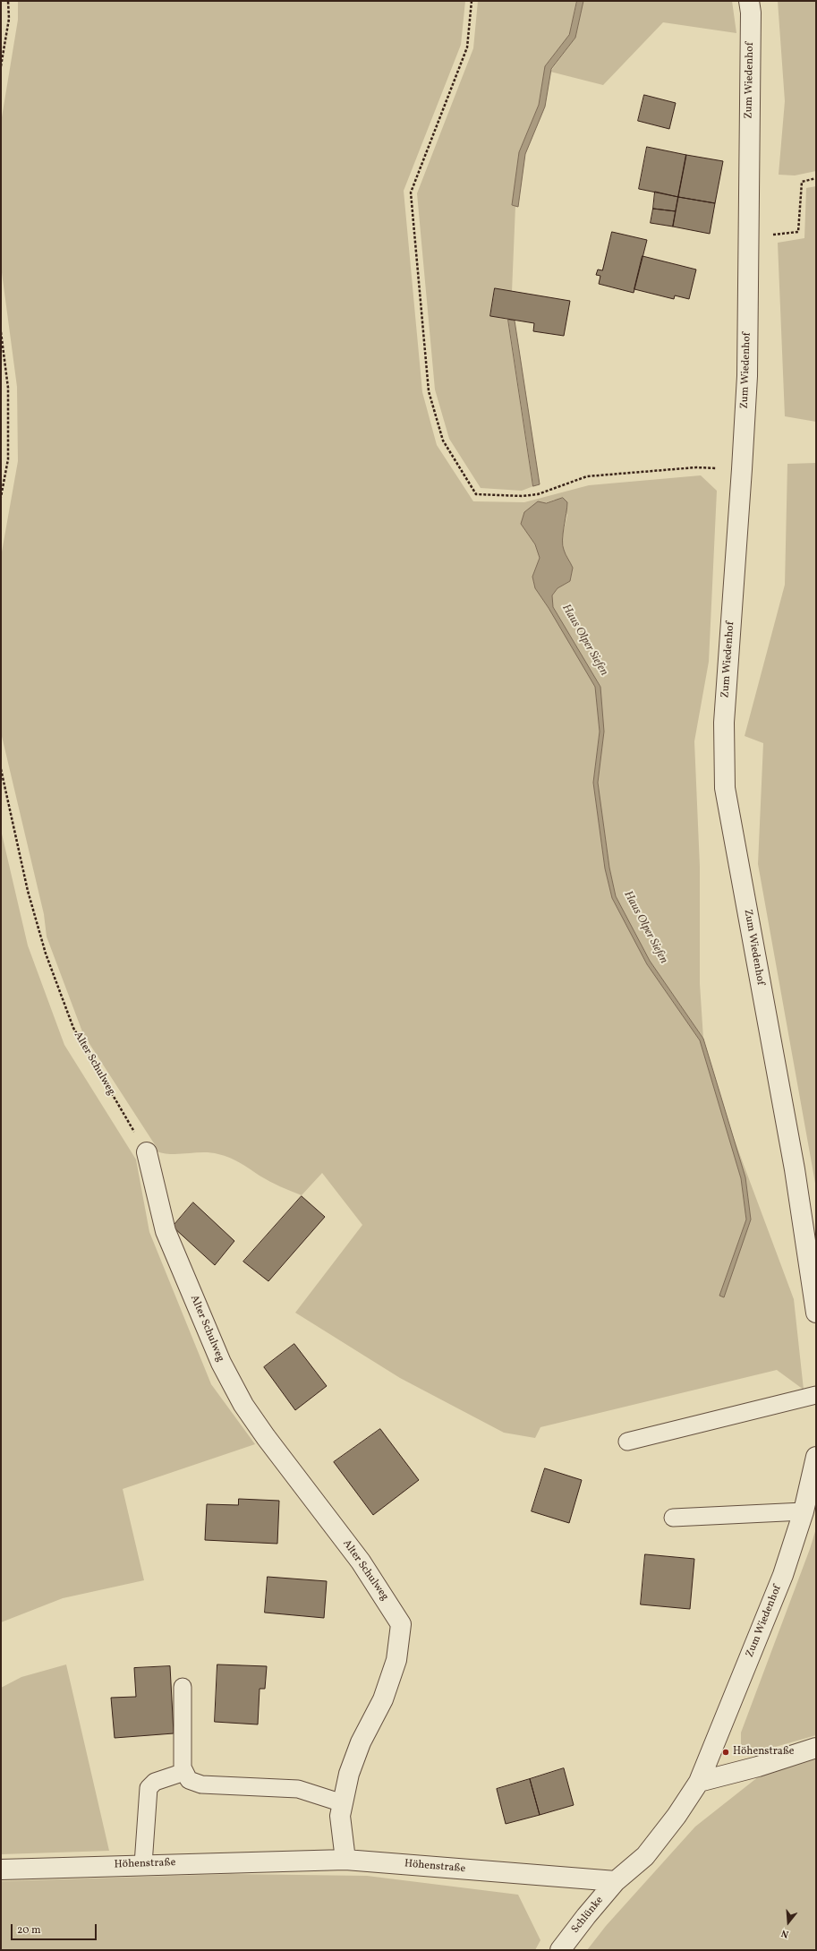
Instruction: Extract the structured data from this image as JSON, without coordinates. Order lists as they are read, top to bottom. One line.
{"streets":{"street":["Zum Wiedenhof","Alter Schulweg","Höhenstraße","Schlünke"]},"crossings":[["Alter Schulweg","Höhenstraße"],["Höhenstraße","Schlünke"]],"water":["Haus Olper Siefen"],"places":["Höhenstraße"],"scale_bar":"20 m","north":"bottom"}
